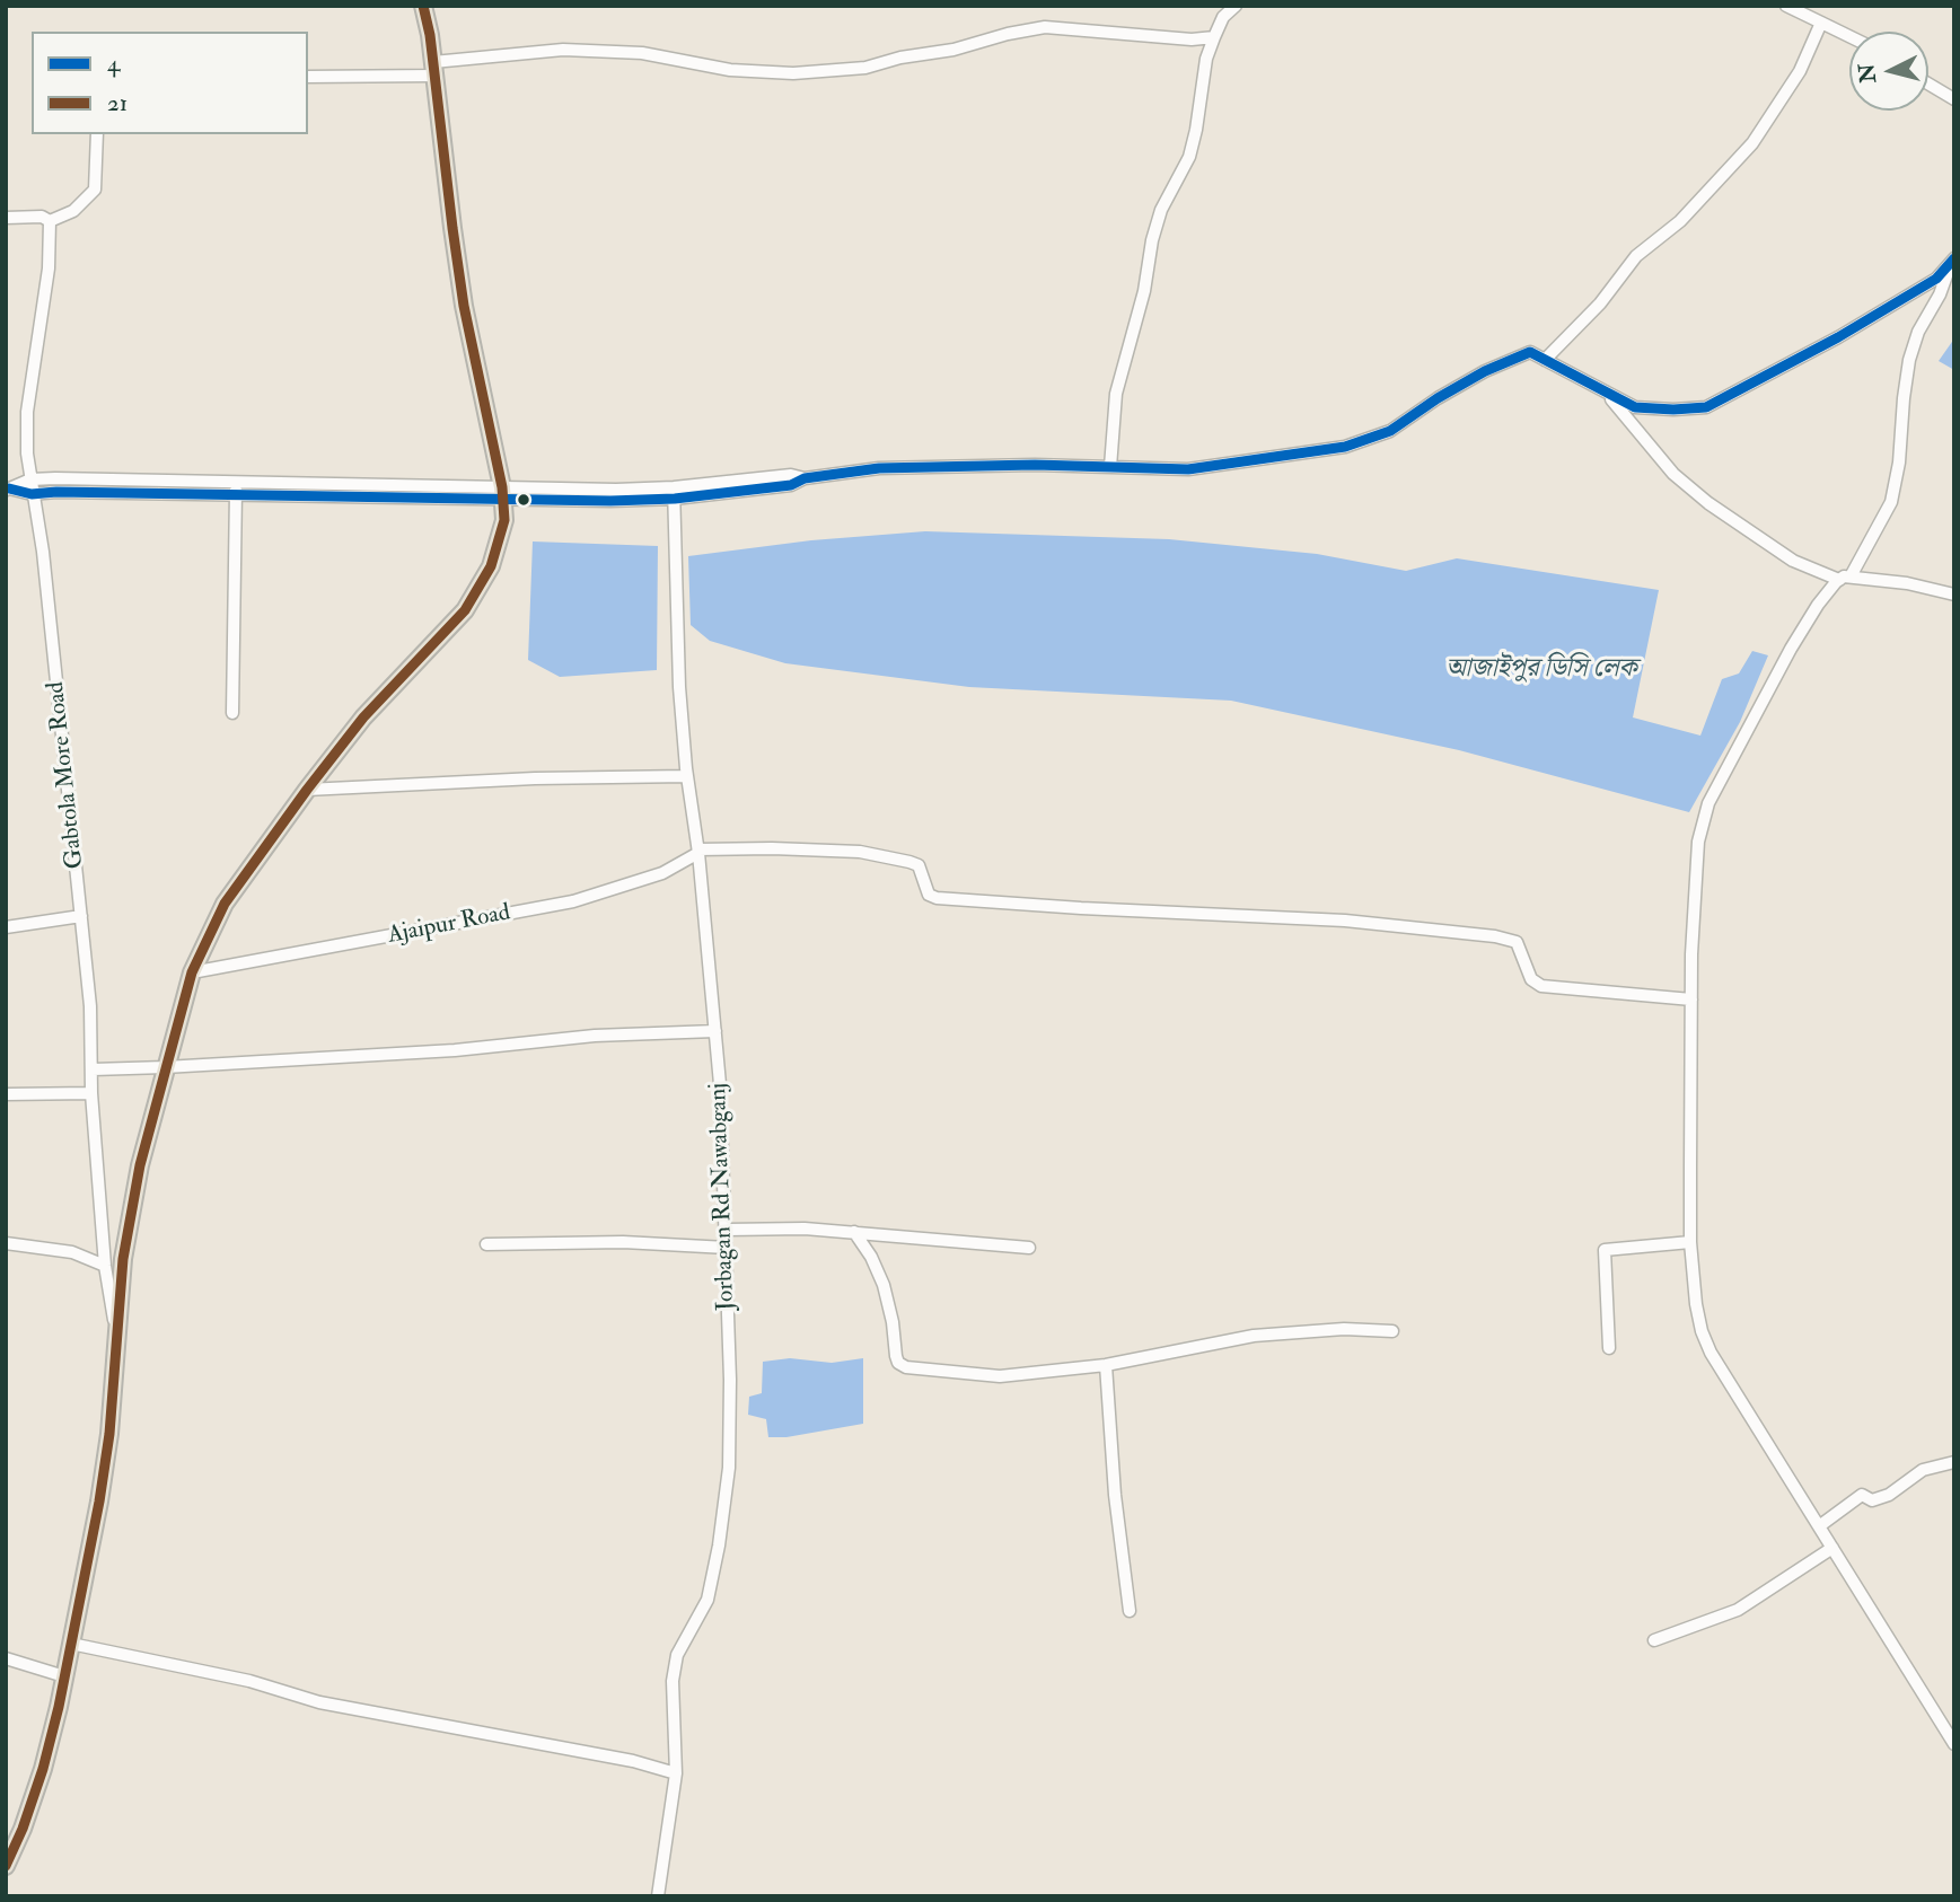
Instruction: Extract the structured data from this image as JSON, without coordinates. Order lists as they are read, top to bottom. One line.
{"streets":{"street":["Gabtola More Road","Ajaipur Road","Jorbagan Rd Nawabganj"]},"crossings":[["Ajaipur Road","Jorbagan Rd Nawabganj"]],"water":["আজাইপুর ডিসি লেক"],"lines":["transit line 21","transit line 4"],"legend":["4","21"],"north":"left"}
